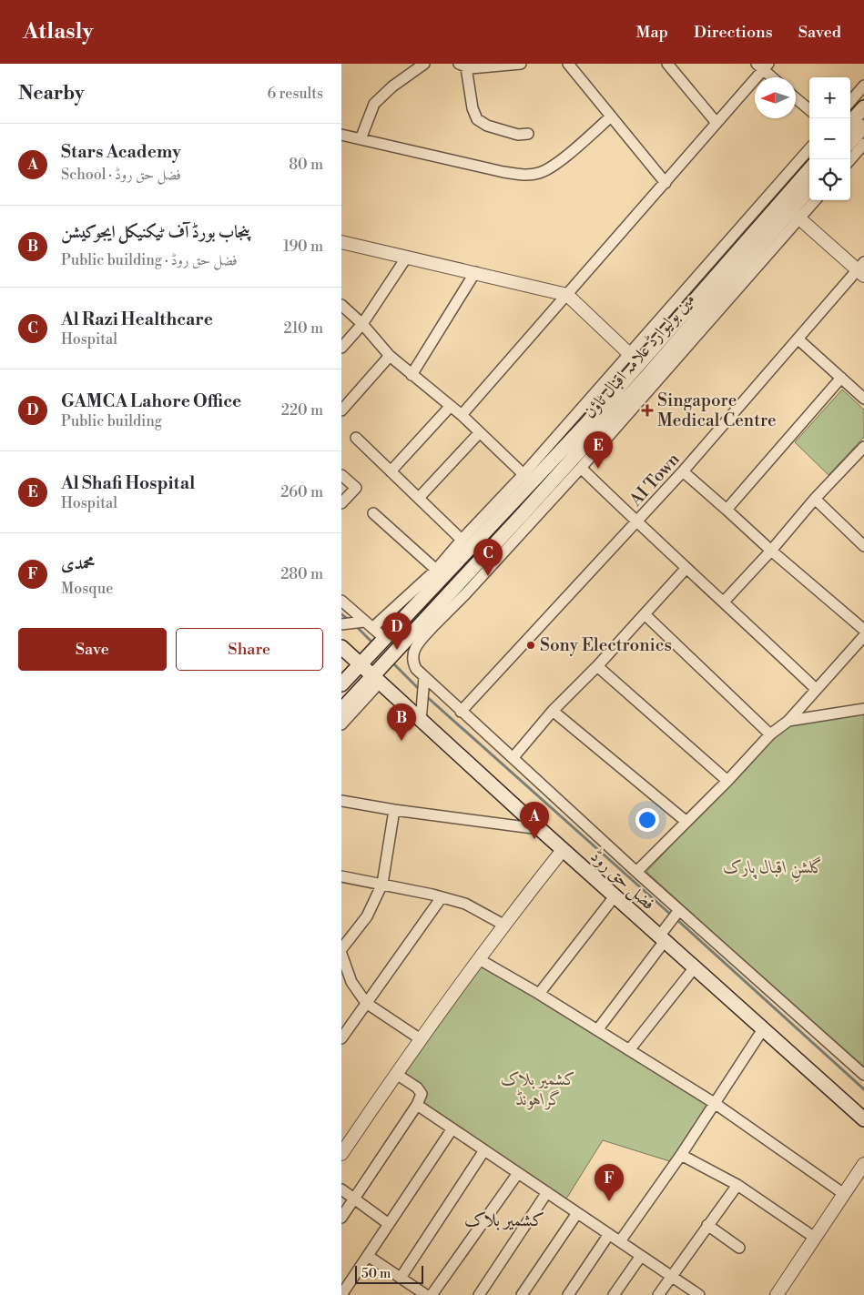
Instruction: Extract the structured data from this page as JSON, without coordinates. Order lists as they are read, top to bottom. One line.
{"streets":{"main road":["مین بولیوارڈ علامہ اقبال ٹاؤن","فضل حق روڈ"],"street":["AI Town"]},"crossings":[["مین بولیوارڈ علامہ اقبال ٹاؤن","فضل حق روڈ"],["AI Town","فضل حق روڈ"]],"districts":["کشمیر بلاک"],"parks":["گلشنِ اقبال پارک","کشمیر بلاک ﮔﺮﺍﮨﻮﻧﮉ"],"places":{"health":["Singapore Medical Centre"],"other":["Sony Electronics"]},"scale_bar":"50 m","north":"left","page":{"header":"Atlasly","nav":["Map","Directions","Saved"],"heading":["Nearby","6 results"],"map_buttons":["+","−"],"list":[{"mark":"A","name":"Stars Academy","note":"School · فضل حق روڈ","value":"80 m"},{"mark":"B","name":"پنجاب بورڈ آف ٹیکنیکل ایجوکیشن","note":"Public building · فضل حق روڈ","value":"190 m"},{"mark":"C","name":"Al Razi Healthcare","note":"Hospital","value":"210 m"},{"mark":"D","name":"GAMCA Lahore Office","note":"Public building","value":"220 m"},{"mark":"E","name":"Al Shafi Hospital","note":"Hospital","value":"260 m"},{"mark":"F","name":"محمدی","note":"Mosque","value":"280 m"}],"pins":["E","C","D","B","A","F"],"buttons":["Save","Share"],"scale":"50 m"}}
